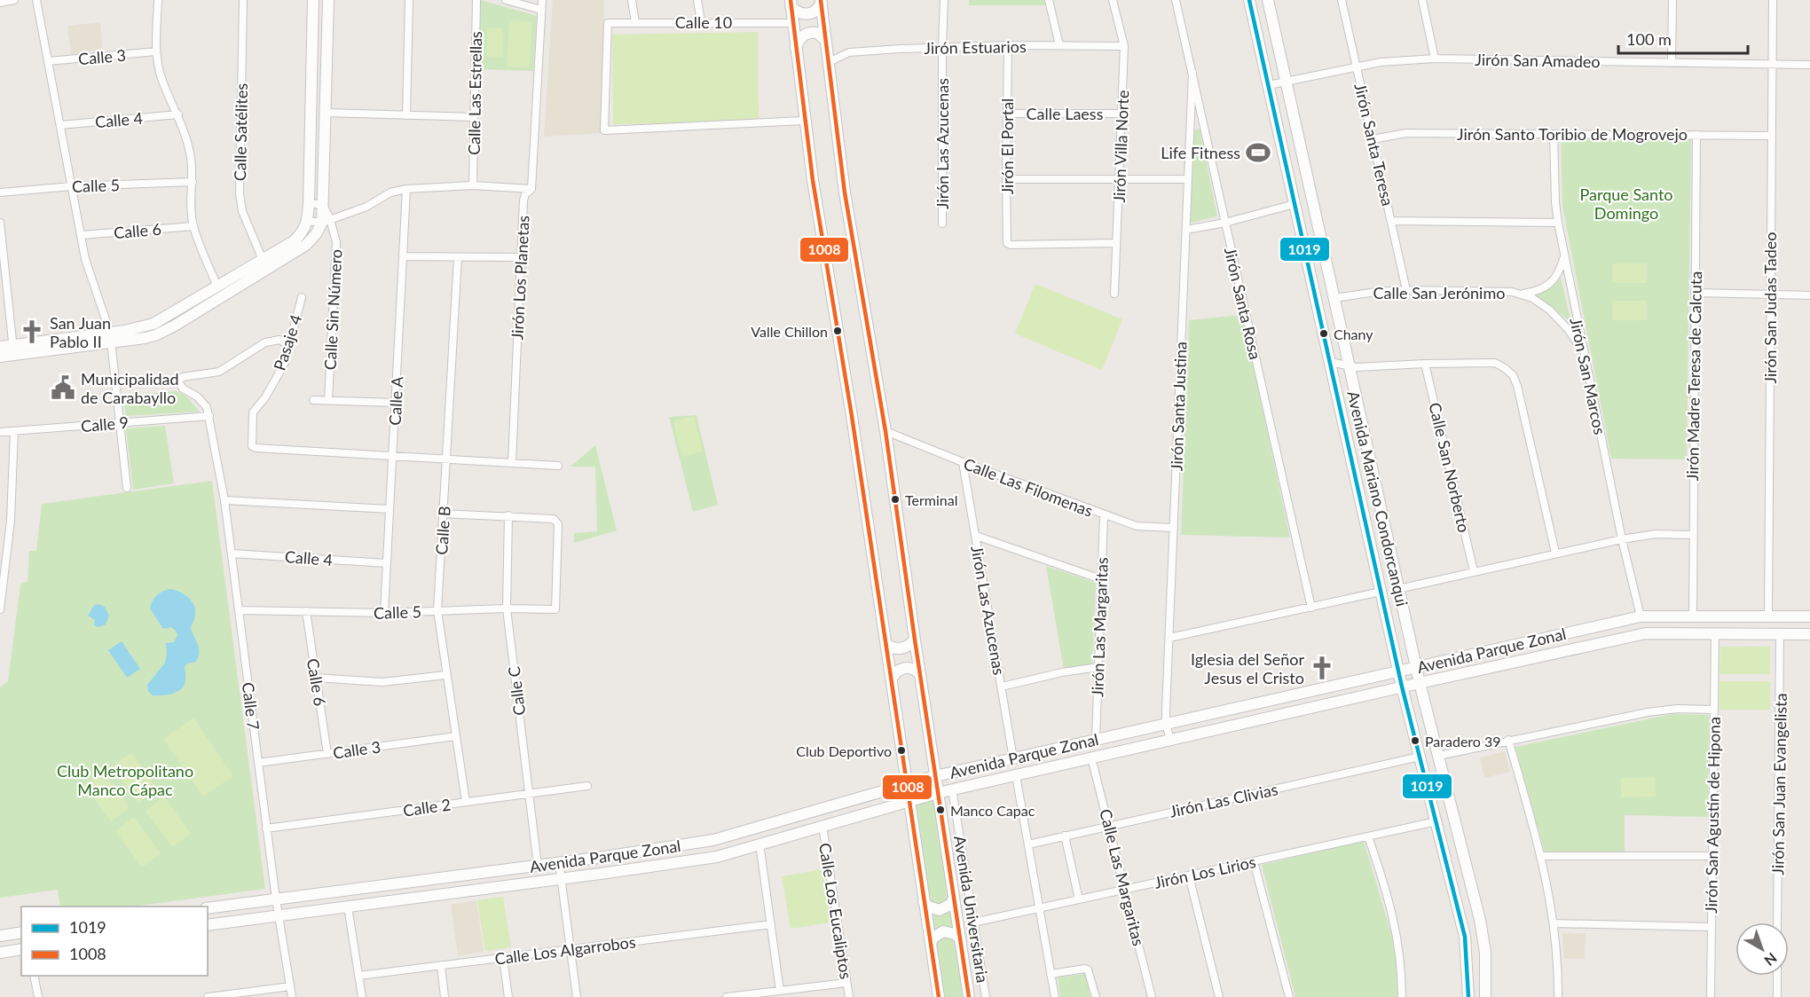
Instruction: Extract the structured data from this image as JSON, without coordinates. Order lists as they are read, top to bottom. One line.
{"streets":{"main road":["Avenida Mariano Condorcanqui","Avenida Parque Zonal","Avenida Universitaria"],"street":["Calle 10","Jirón Estuarios","Calle 3","Jirón San Amadeo","Calle Las Estrellas","Calle Laess","Calle 4","Calle Satélites","Jirón Santo Toribio de Mogrovejo","Jirón Las Azucenas","Jirón Santa Teresa","Jirón El Portal","Jirón Villa Norte","Calle 5","Calle 6","Jirón Los Planetas","Calle San Jerónimo","Jirón Santa Rosa","Jirón San Judas Tadeo","Calle Sin Número","Pasaje 4","Jirón San Marcos","Jirón Madre Teresa de Calcuta","Calle A","Jirón Santa Justina","Calle 9","Calle San Norberto","Calle Las Filomenas","Calle B","Jirón Las Margaritas","Calle C","Calle 7","Jirón San Juan Evangelista","Jirón Las Clivias","Calle 2","Jirón San Agustín de Hipona","Jirón Los Lirios","Calle Las Margaritas","Calle Los Eucaliptos","Calle Los Algarrobos"]},"crossings":[["Jirón Estuarios","Jirón Las Azucenas"],["Jirón Estuarios","Jirón El Portal"],["Jirón Estuarios","Jirón Villa Norte"],["Jirón Estuarios","Avenida Universitaria"],["Calle 3","Calle 6"],["Calle 3","Calle B"],["Calle 3","Calle 7"],["Jirón San Amadeo","Jirón Santa Teresa"],["Jirón San Amadeo","Jirón San Judas Tadeo"],["Jirón San Amadeo","Avenida Mariano Condorcanqui"],["Calle Laess","Jirón El Portal"],["Calle Laess","Jirón Villa Norte"],["Calle 4","Calle A"],["Calle 4","Calle 7"],["Jirón Santo Toribio de Mogrovejo","Jirón Santa Teresa"],["Jirón Santo Toribio de Mogrovejo","Jirón San Judas Tadeo"],["Jirón Santo Toribio de Mogrovejo","Jirón San Marcos"],["Jirón Santo Toribio de Mogrovejo","Jirón Madre Teresa de Calcuta"],["Jirón Las Azucenas","Calle Las Filomenas"],["Jirón Las Azucenas","Avenida Parque Zonal"],["Jirón Santa Teresa","Calle San Jerónimo"],["Jirón El Portal","Jirón Villa Norte"],["Calle 5","Calle 6"],["Calle 5","Calle A"],["Calle 5","Calle B"],["Calle 5","Calle C"],["Calle 5","Calle 7"],["Calle San Jerónimo","Jirón San Marcos"],["Calle San Jerónimo","Avenida Mariano Condorcanqui"],["Jirón Santa Rosa","Jirón Santa Justina"],["Jirón San Judas Tadeo","Avenida Parque Zonal"],["Pasaje 4","Calle A"],["Jirón San Marcos","Avenida Parque Zonal"],["Jirón Madre Teresa de Calcuta","Avenida Parque Zonal"],["Jirón Santa Justina","Calle Las Filomenas"],["Jirón Santa Justina","Avenida Parque Zonal"],["Calle 9","Calle 7"],["Calle Las Filomenas","Jirón Las Margaritas"],["Calle Las Filomenas","Avenida Universitaria"],["Avenida Mariano Condorcanqui","Avenida Parque Zonal"],["Avenida Mariano Condorcanqui","Jirón Las Clivias"],["Avenida Mariano Condorcanqui","Jirón Los Lirios"],["Calle B","Calle 2"],["Jirón Las Margaritas","Avenida Parque Zonal"],["Avenida Parque Zonal","Calle C"],["Avenida Parque Zonal","Calle 7"],["Avenida Parque Zonal","Jirón San Juan Evangelista"],["Avenida Parque Zonal","Jirón San Agustín de Hipona"],["Avenida Parque Zonal","Calle Las Margaritas"],["Avenida Parque Zonal","Avenida Universitaria"],["Avenida Parque Zonal","Calle Los Eucaliptos"],["Calle C","Calle 2"],["Calle 7","Calle 2"],["Jirón Las Clivias","Calle Las Margaritas"],["Jirón Los Lirios","Calle Las Margaritas"],["Jirón Los Lirios","Avenida Universitaria"]],"parks":["Parque Santo Domingo","Club Metropolitano Manco Cápac"],"places":{"sports":["Life Fitness"],"other":["Valle Chillon","Chany","Terminal","Paradero 39","Club Deportivo","Manco Capac"],"church":["San Juan Pablo II","Iglesia del Señor Jesus el Cristo"],"public building":["Municipalidad de Carabayllo"]},"lines":["transit line 1019","transit line 1008"],"legend":["1019","1008"],"scale_bar":"100 m","north":"bottom right"}
